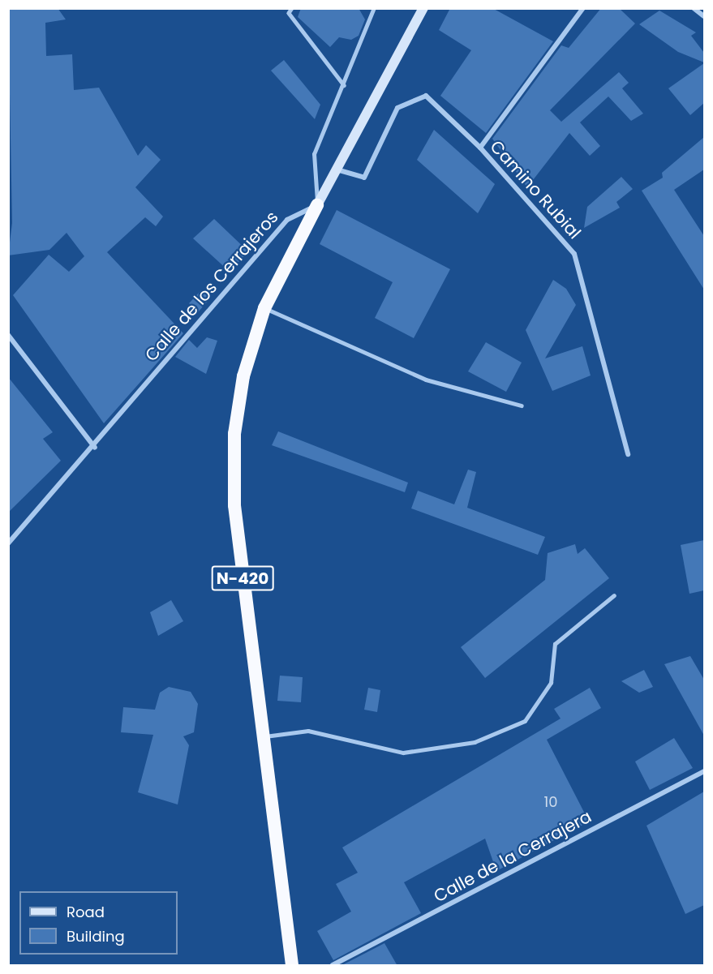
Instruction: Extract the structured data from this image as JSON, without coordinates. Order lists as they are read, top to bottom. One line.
{"streets":{"highway":["N-420"],"street":["Camino Rubial","Calle de los Cerrajeros","Calle de la Cerrajera"]},"crossings":[["Calle de los Cerrajeros","N-420"]],"house_numbers":["10"],"legend":["Road","Building"]}
